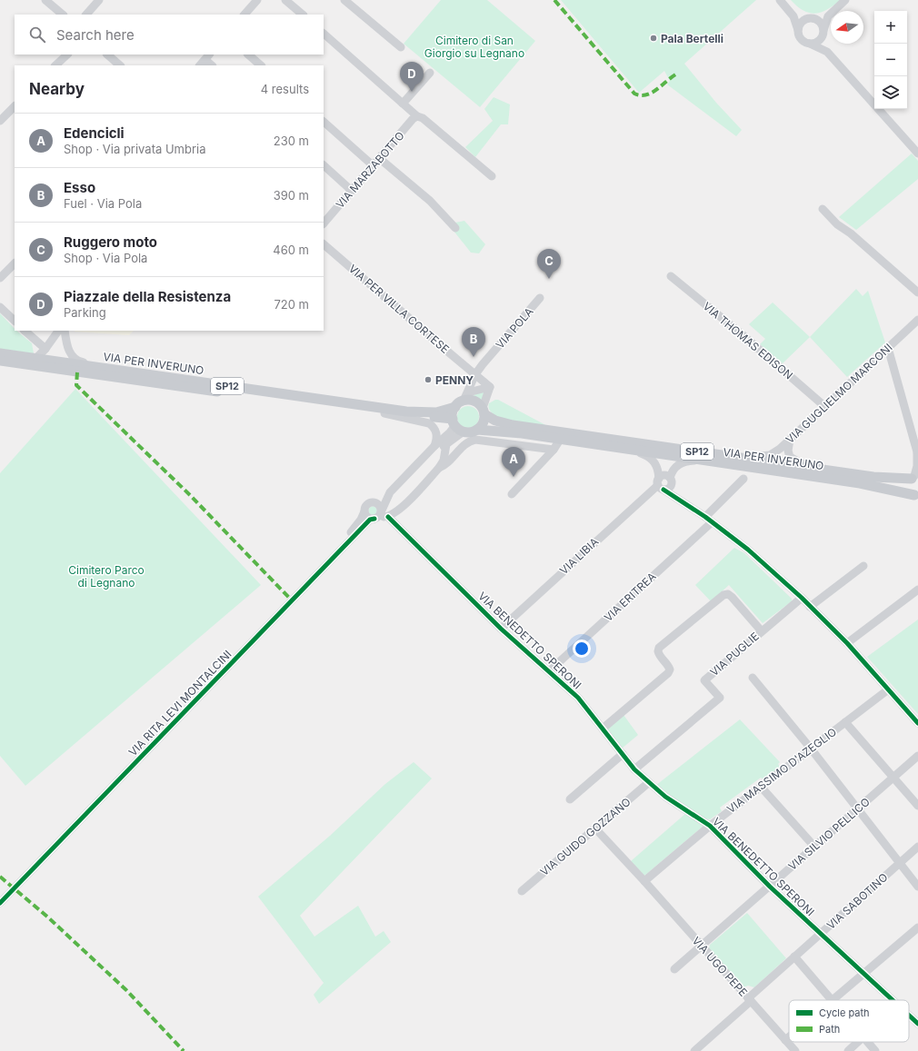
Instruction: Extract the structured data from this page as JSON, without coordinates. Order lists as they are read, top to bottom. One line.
{"streets":{"main road":["VIA PER INVERUNO","SP12"],"street":["VIA MARZABOTTO","VIA PER VILLA CORTESE","VIA POLA","VIA THOMAS EDISON","VIA GUGLIELMO MARCONI","VIA LIBIA","VIA ERITREA","VIA BENEDETTO SPERONI","VIA PUGLIE","VIA RITA LEVI MONTALCINI","VIA MASSIMO D'AZEGLIO","VIA SILVIO PELLICO","VIA GUIDO GOZZANO","VIA SABOTINO","VIA UGO PEPE"]},"crossings":[["VIA PER VILLA CORTESE","VIA POLA"],["VIA THOMAS EDISON","VIA GUGLIELMO MARCONI"],["VIA PER INVERUNO","VIA GUGLIELMO MARCONI"],["VIA PER INVERUNO","VIA RITA LEVI MONTALCINI"],["VIA LIBIA","VIA BENEDETTO SPERONI"],["VIA ERITREA","VIA BENEDETTO SPERONI"],["VIA BENEDETTO SPERONI","VIA PUGLIE"],["VIA BENEDETTO SPERONI","VIA RITA LEVI MONTALCINI"],["VIA BENEDETTO SPERONI","VIA MASSIMO D'AZEGLIO"],["VIA BENEDETTO SPERONI","VIA SILVIO PELLICO"],["VIA BENEDETTO SPERONI","VIA GUIDO GOZZANO"],["VIA BENEDETTO SPERONI","VIA SABOTINO"],["VIA MASSIMO D'AZEGLIO","VIA UGO PEPE"],["VIA SILVIO PELLICO","VIA UGO PEPE"],["VIA GUIDO GOZZANO","VIA UGO PEPE"],["VIA SABOTINO","VIA UGO PEPE"]],"parks":["Cimitero di San Giorgio su Legnano","Cimitero Parco di Legnano"],"places":["Pala Bertelli","PENNY"],"legend":["Cycle path","Path"],"north":"left","page":{"map_buttons":["+","−"],"search":"Search here","pins":["D","C","B","A"],"heading":["Nearby","4 results"],"list":[{"mark":"A","name":"Edencicli","note":"Shop · Via privata Umbria","value":"230 m"},{"mark":"B","name":"Esso","note":"Fuel · Via Pola","value":"390 m"},{"mark":"C","name":"Ruggero moto","note":"Shop · Via Pola","value":"460 m"},{"mark":"D","name":"Piazzale della Resistenza","note":"Parking","value":"720 m"}]}}
